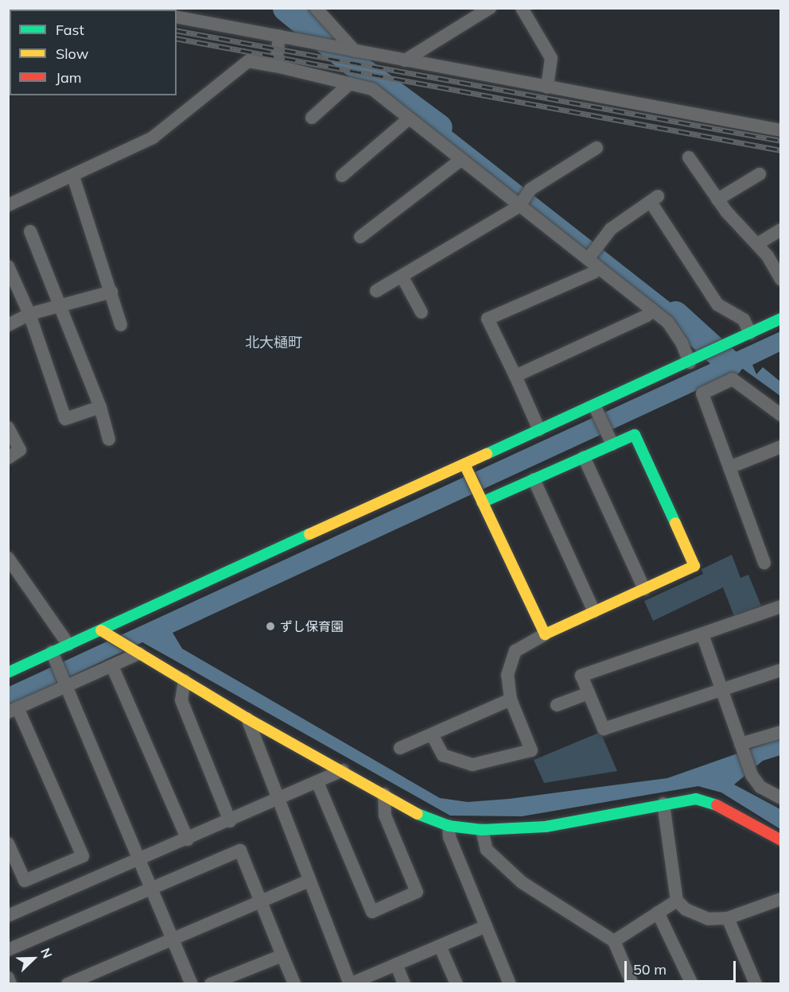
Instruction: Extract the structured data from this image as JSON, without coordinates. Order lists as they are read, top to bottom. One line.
{"districts":["北大樋町"],"places":["ずし保育園"],"legend":["Fast","Slow","Jam"],"scale_bar":"50 m","north":"top right"}
